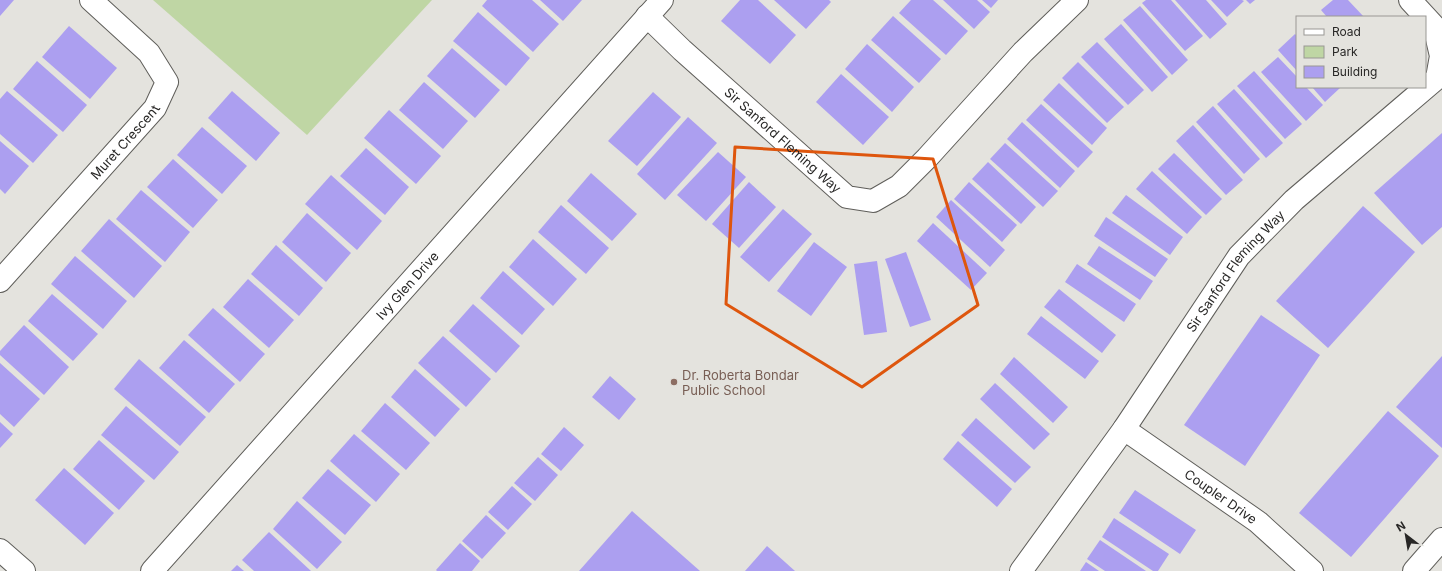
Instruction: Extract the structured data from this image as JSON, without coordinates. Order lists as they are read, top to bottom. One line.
{"streets":{"street":["Sir Sanford Fleming Way","Muret Crescent","Ivy Glen Drive","Coupler Drive"]},"crossings":[["Sir Sanford Fleming Way","Ivy Glen Drive"],["Sir Sanford Fleming Way","Coupler Drive"]],"places":["Dr. Roberta Bondar Public School"],"legend":["Road","Park","Building"],"north":"top left"}
